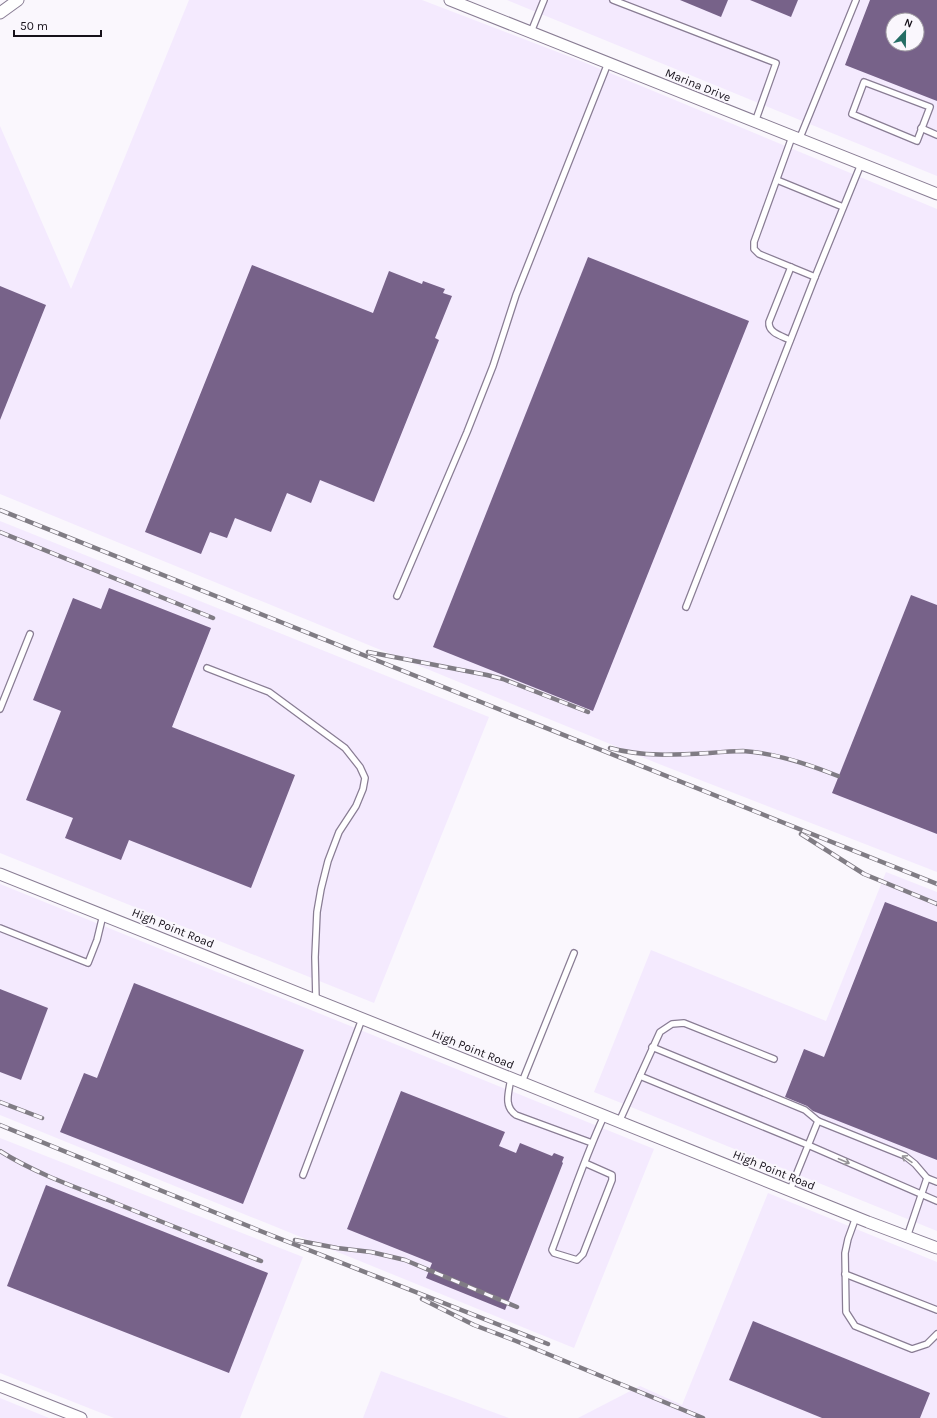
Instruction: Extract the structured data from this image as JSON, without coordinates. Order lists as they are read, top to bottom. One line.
{"streets":{"street":["Marina Drive","High Point Road"]},"scale_bar":"50 m","north":"top"}
